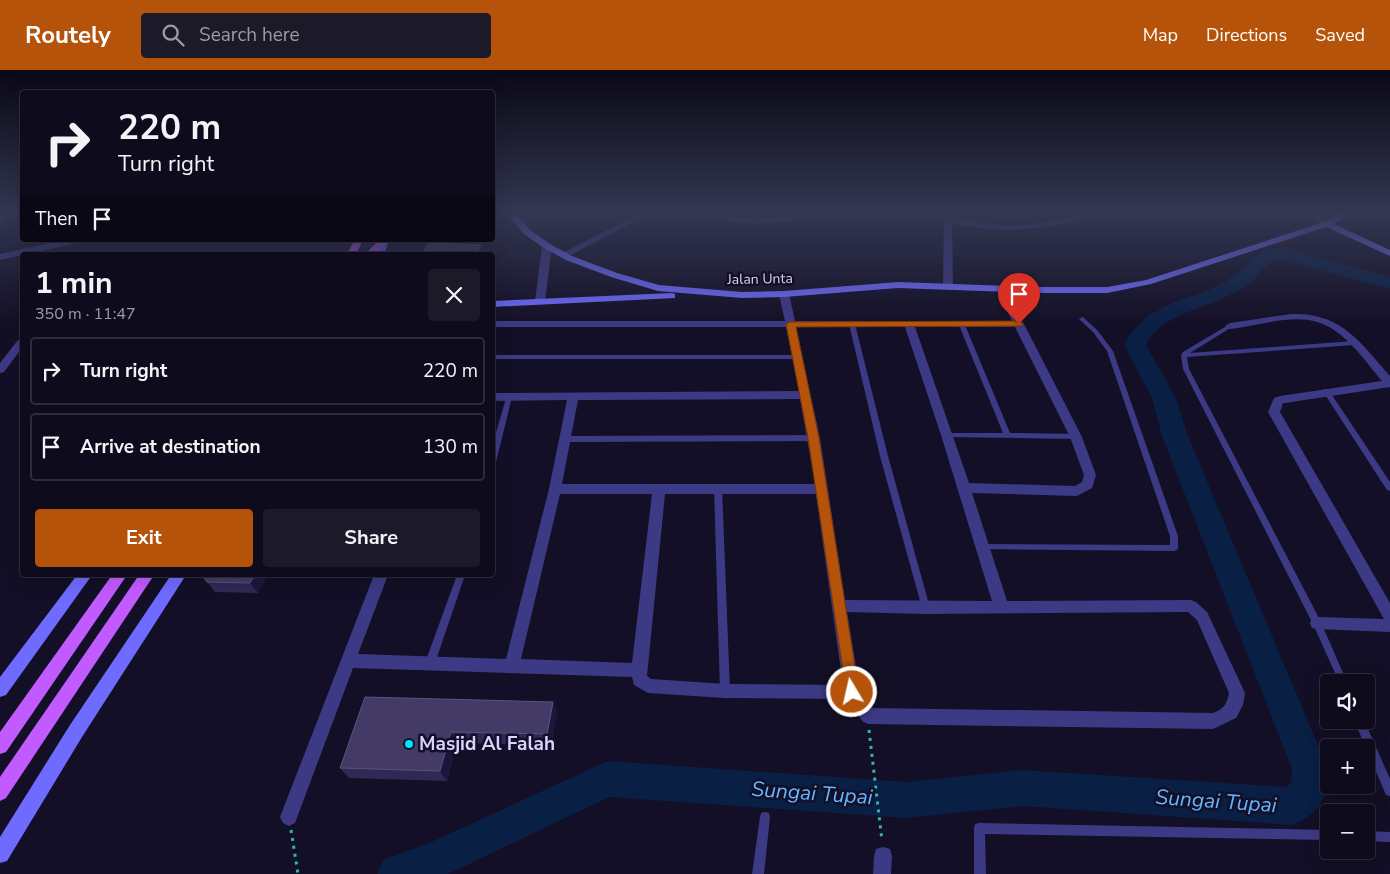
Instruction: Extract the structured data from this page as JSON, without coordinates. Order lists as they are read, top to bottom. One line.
{"streets":{"street":["Jalan Unta"]},"water":["Sungai Tupai"],"places":["Masjid Al Falah"],"page":{"header":"Routely","search":"Search here","nav":["Map","Directions","Saved"],"turn":["220 m","Turn right"],"then":"Then","heading":["1 min","350 m · 11:47"],"list":[{"name":"Turn right","value":"220 m"},{"name":"Arrive at destination","value":"130 m"}],"buttons":["Exit","Share"],"map_buttons":["+","−"]}}
